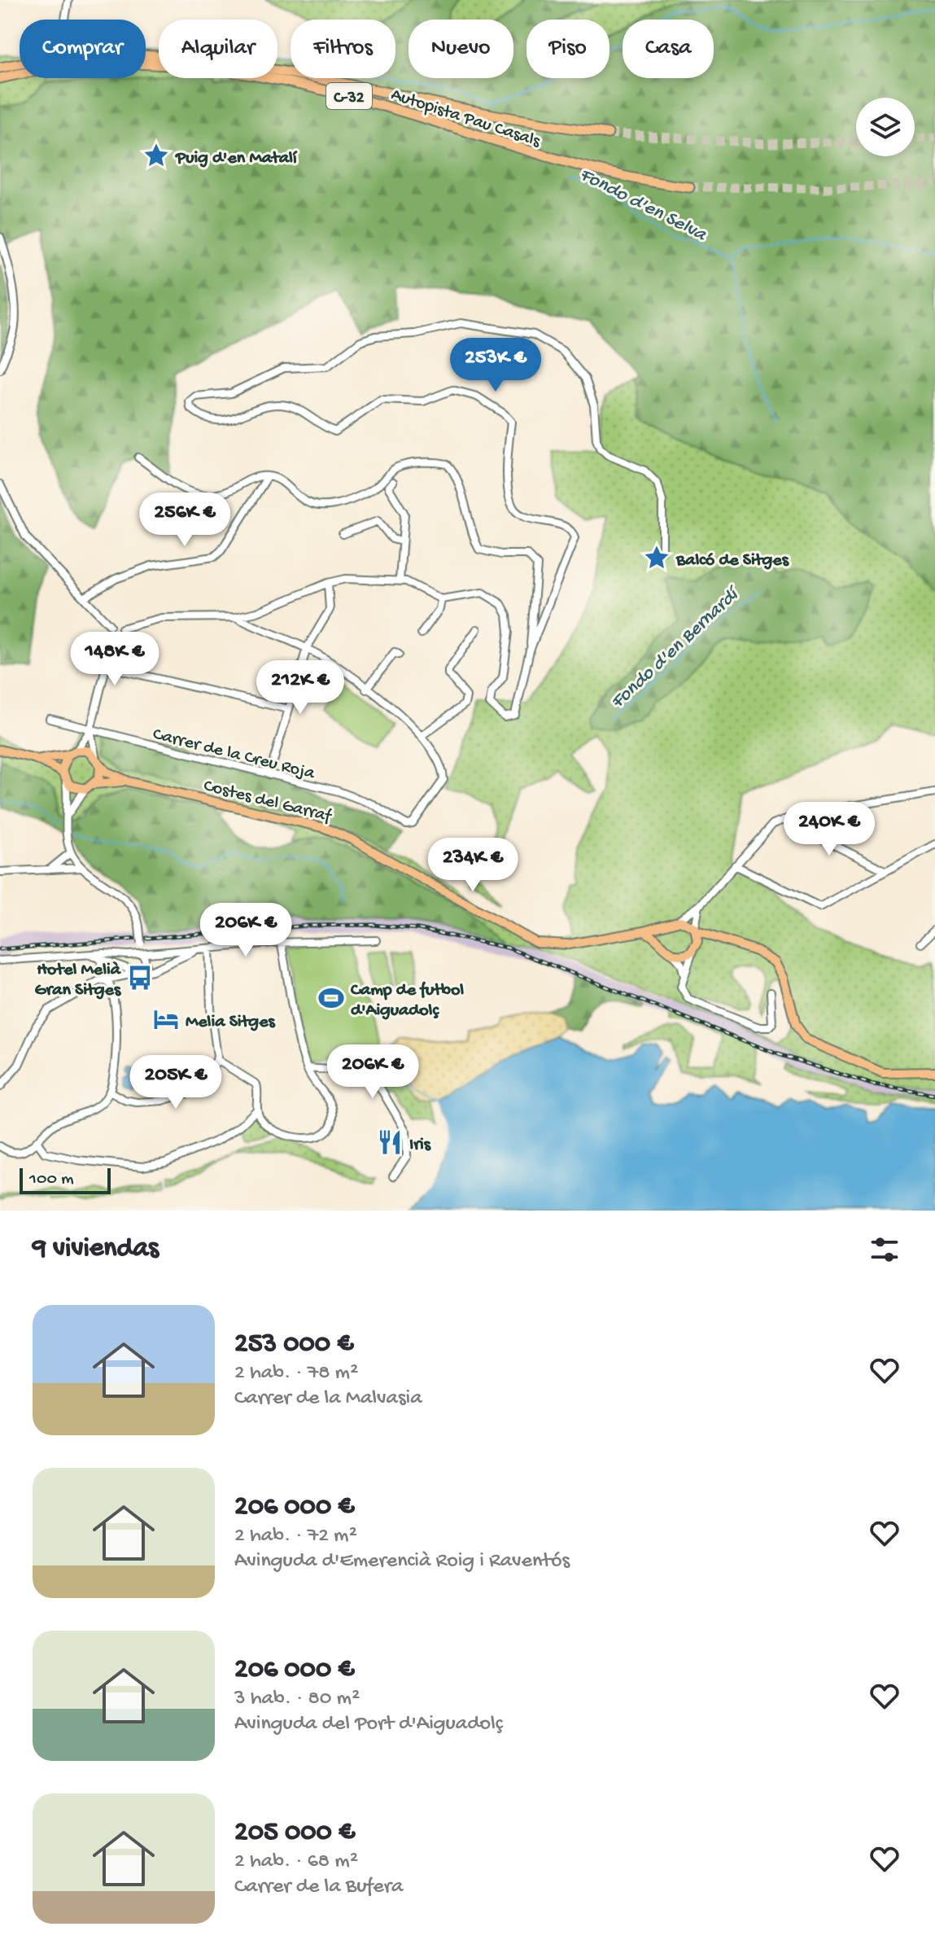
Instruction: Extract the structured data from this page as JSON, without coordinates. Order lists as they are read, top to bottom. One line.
{"streets":{"highway":["C-32","Autopista Pau Casals"],"main road":["Costes del Garraf"],"street":["Carrer de la Creu Roja"]},"water":["Fondo d'en Selva","Fondo d'en Bernardí"],"places":{"place":["Puig d'en Matalí","Balcó de Sitges"],"bus stop":["Hotel Melià Gran Sitges"],"sports":["Camp de futbol d'Aiguadolç"],"hotel":["Melia Sitges"],"restaurant":["Iris"]},"scale_bar":"100 m","page":{"chip":["Comprar","Alquilar","Filtros","Nuevo","Piso","Casa"],"price":["253K €","256K €","148K €","212K €","240K €","234K €","206K €","206K €","205K €"],"scale":"100 m","heading":"9 viviendas","list":[{"name":"253 000 €","note":"2 hab. · 78 m² · Carrer de la Malvasia"},{"name":"206 000 €","note":"2 hab. · 72 m² · Avinguda d'Emerencià Roig i Raventós"},{"name":"206 000 €","note":"3 hab. · 80 m² · Avinguda del Port d'Aiguadolç"},{"name":"205 000 €","note":"2 hab. · 68 m² · Carrer de la Bufera"}]}}
